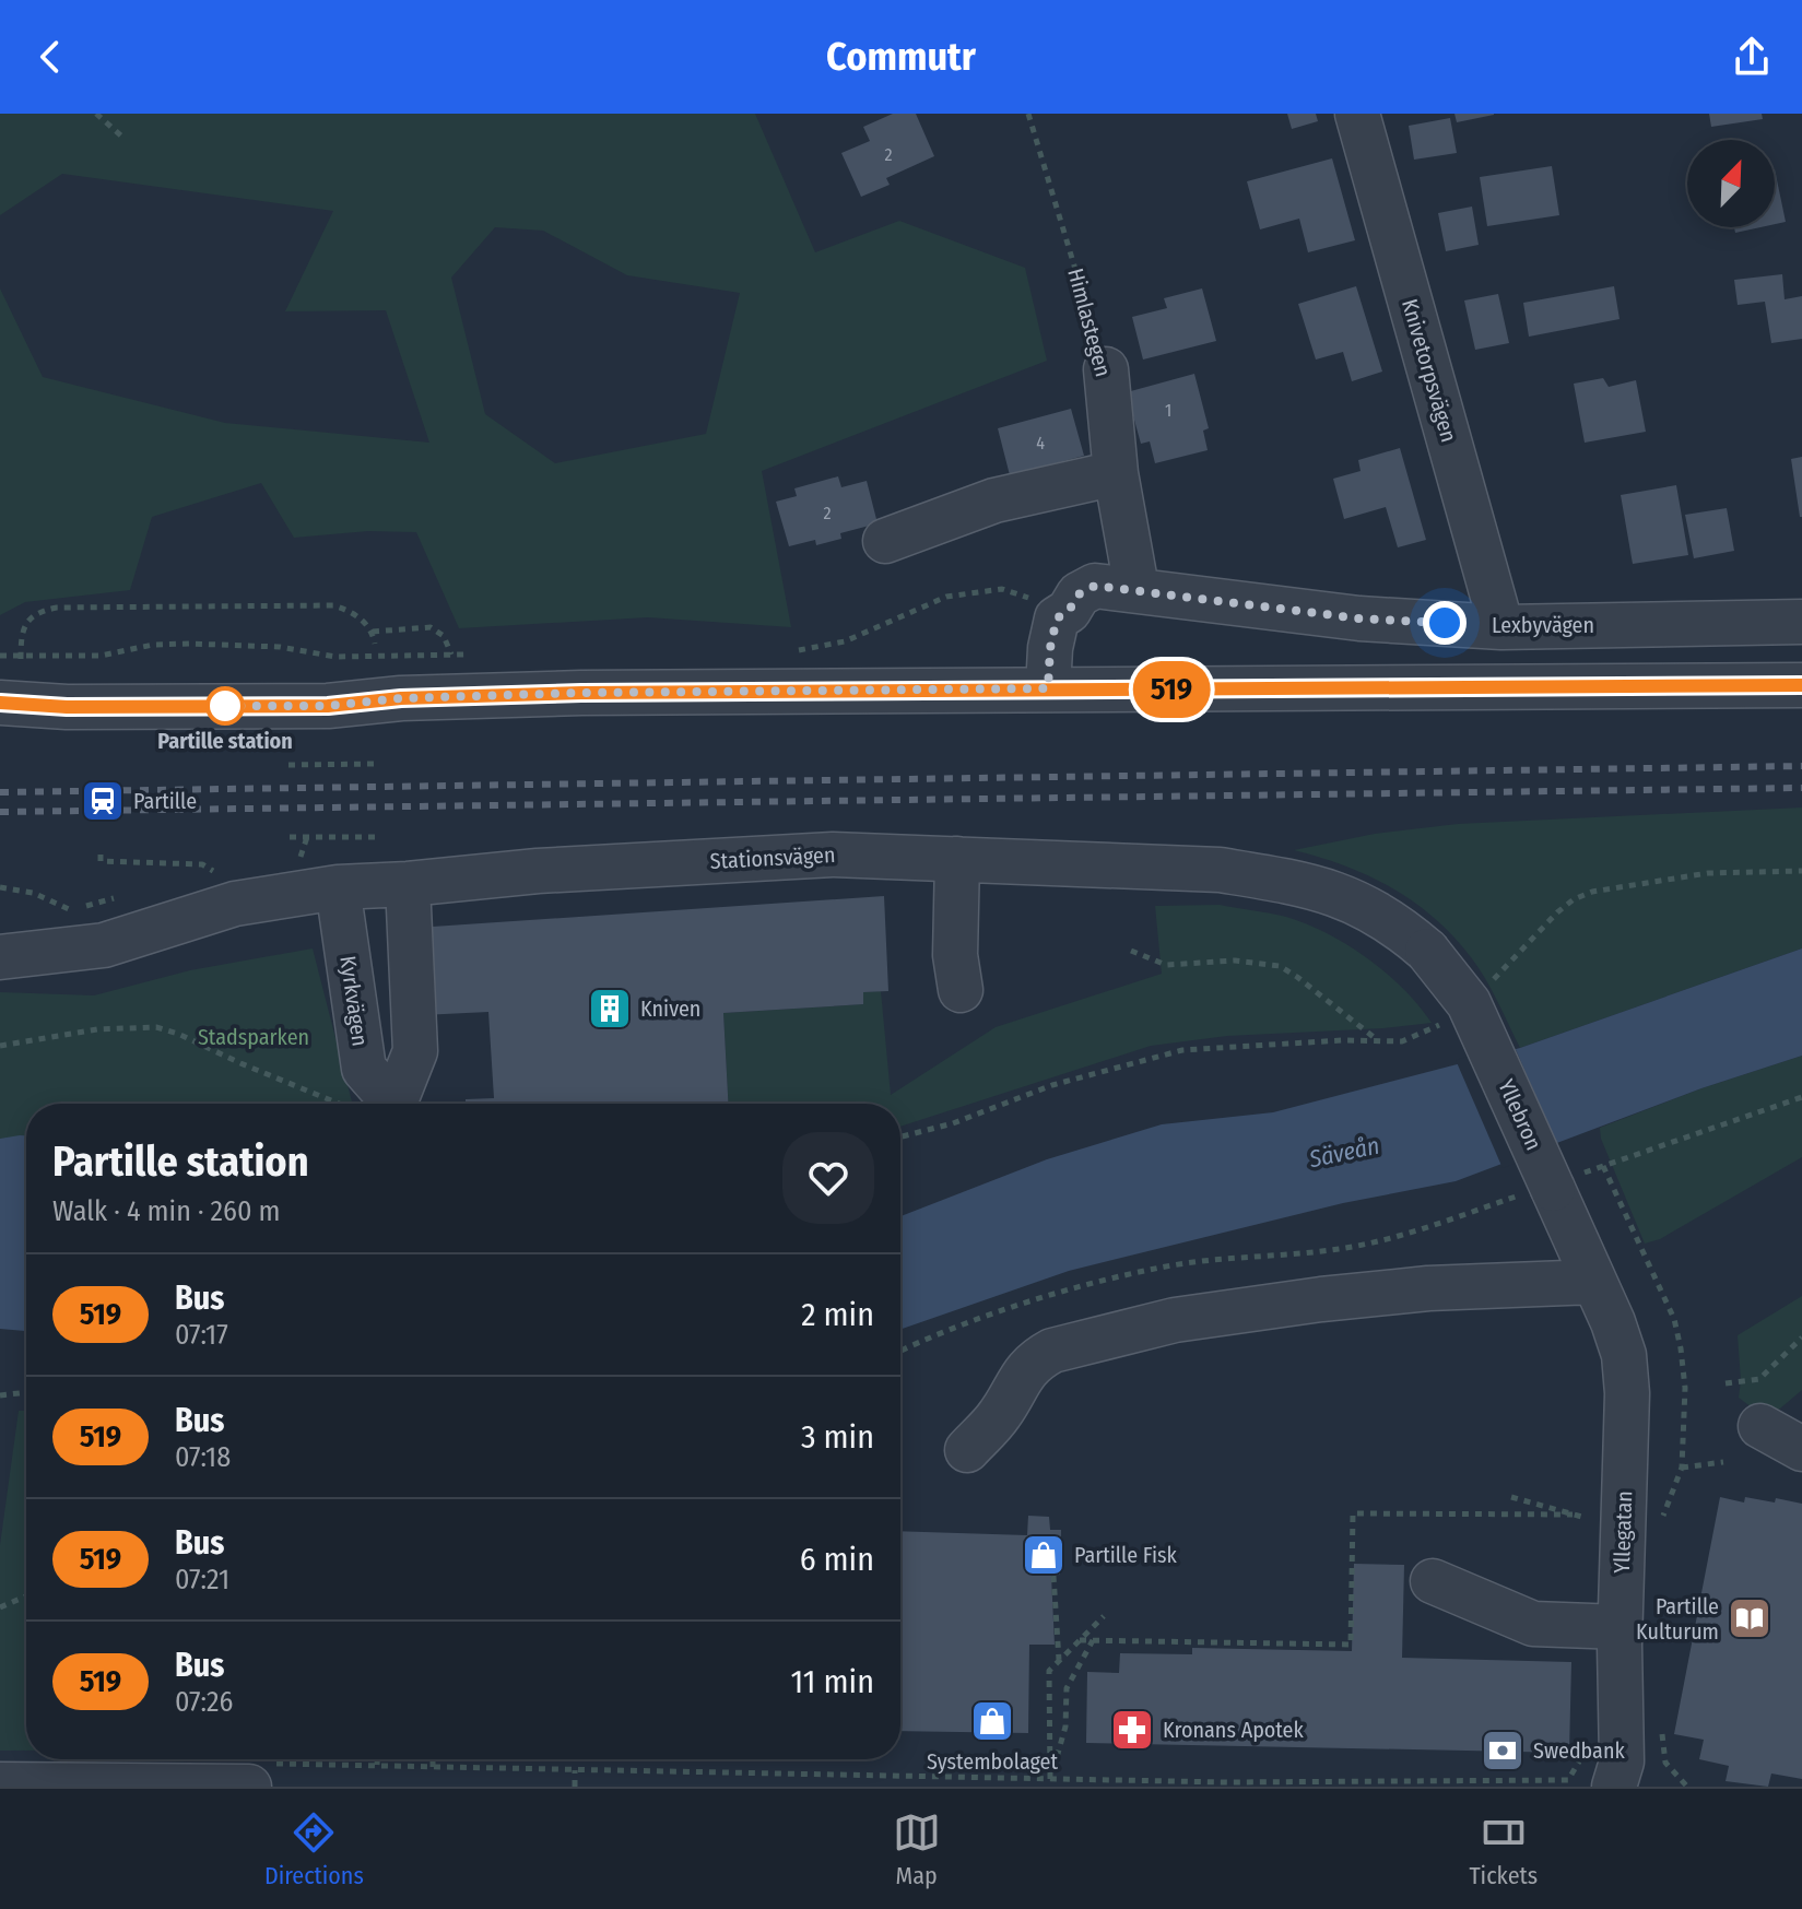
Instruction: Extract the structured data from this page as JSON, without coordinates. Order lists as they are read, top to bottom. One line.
{"streets":{"street":["Himlastegen","Knivetorpsvägen","Lexbyvägen","Stationsvägen","Kyrkvägen","Yllebron","Yllegatan"]},"crossings":[["Himlastegen","Lexbyvägen"],["Knivetorpsvägen","Lexbyvägen"],["Stationsvägen","Kyrkvägen"],["Stationsvägen","Yllebron"],["Yllebron","Yllegatan"]],"water":["Säveån"],"parks":["Stadsparken"],"places":{"other":["Partille station"],"station":["Partille"],"building":["Kniven"],"shop":["Partille Fisk","Systembolaget"],"library":["Partille Kulturum"],"pharmacy":["Kronans Apotek"],"bank":["Swedbank"]},"lines":["bus line 519"],"house_numbers":["2","1","4","2"],"north":"top right","page":{"header":"Commutr","on_map":"519","heading":["Partille station","Walk · 4 min · 260 m"],"list":[{"mark":"519","name":"Bus","note":"07:17","value":"2 min"},{"mark":"519","name":"Bus","note":"07:18","value":"3 min"},{"mark":"519","name":"Bus","note":"07:21","value":"6 min"},{"mark":"519","name":"Bus","note":"07:26","value":"11 min"}],"tabs":["Directions","Map","Tickets"]}}
